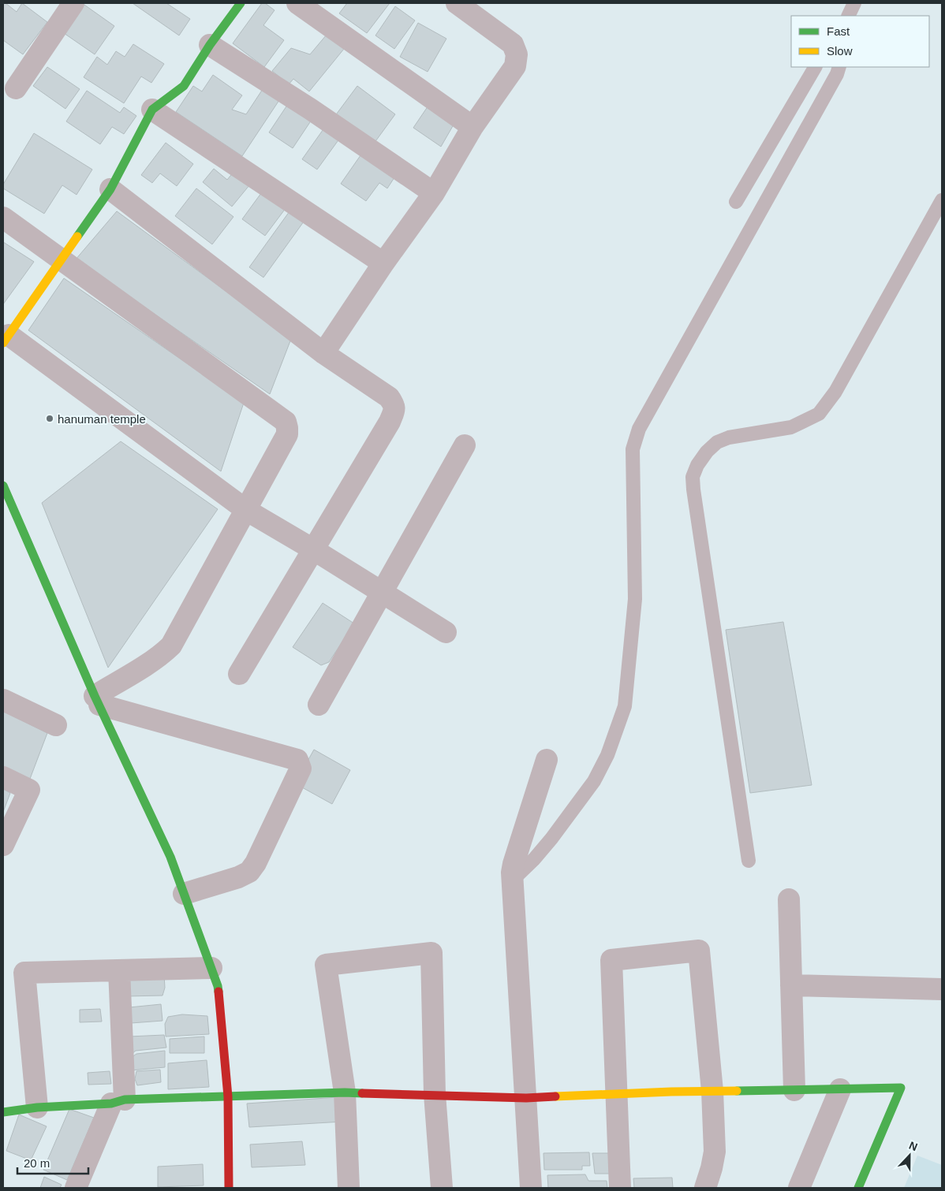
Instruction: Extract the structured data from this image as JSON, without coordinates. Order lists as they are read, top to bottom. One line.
{"places":["hanuman temple"],"legend":["Fast","Slow"],"scale_bar":"20 m","north":"top"}
